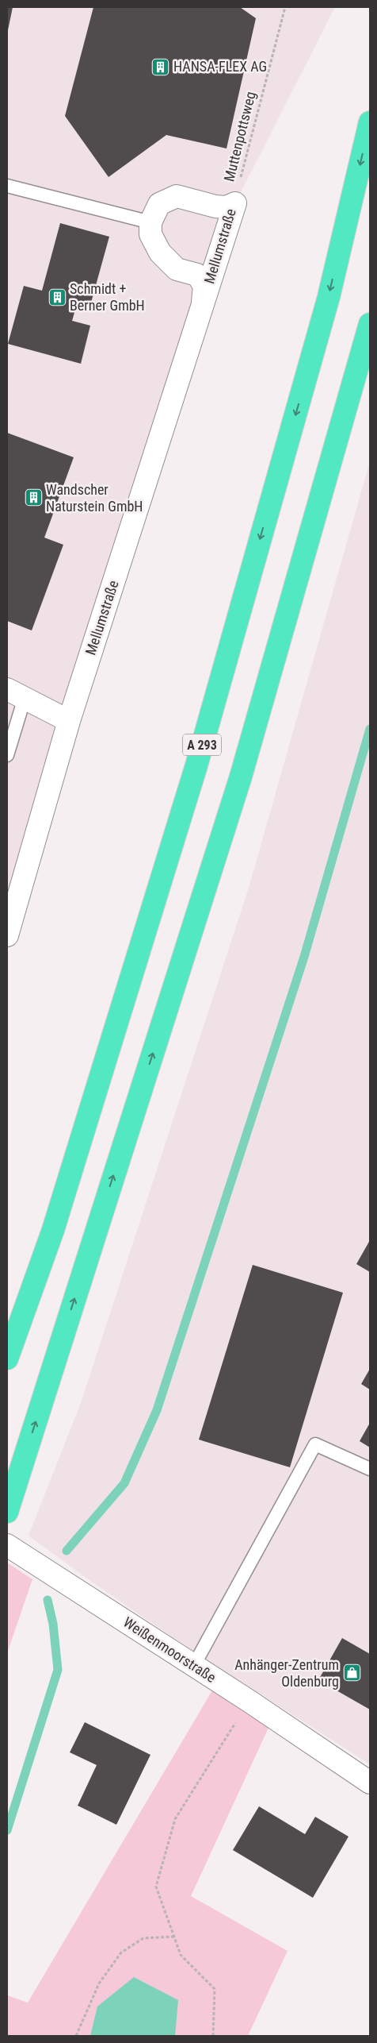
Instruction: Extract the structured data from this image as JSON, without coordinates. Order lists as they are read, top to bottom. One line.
{"streets":{"highway":["A 293"],"street":["Mellumstraße","Weißenmoorstraße"],"path":["Muttenpottsweg"]},"crossings":[["Muttenpottsweg","Mellumstraße"]],"places":{"building":["HANSA-FLEX AG","Schmidt + Berner GmbH","Wandscher Naturstein GmbH"],"shop":["Anhänger-Zentrum Oldenburg"]}}
